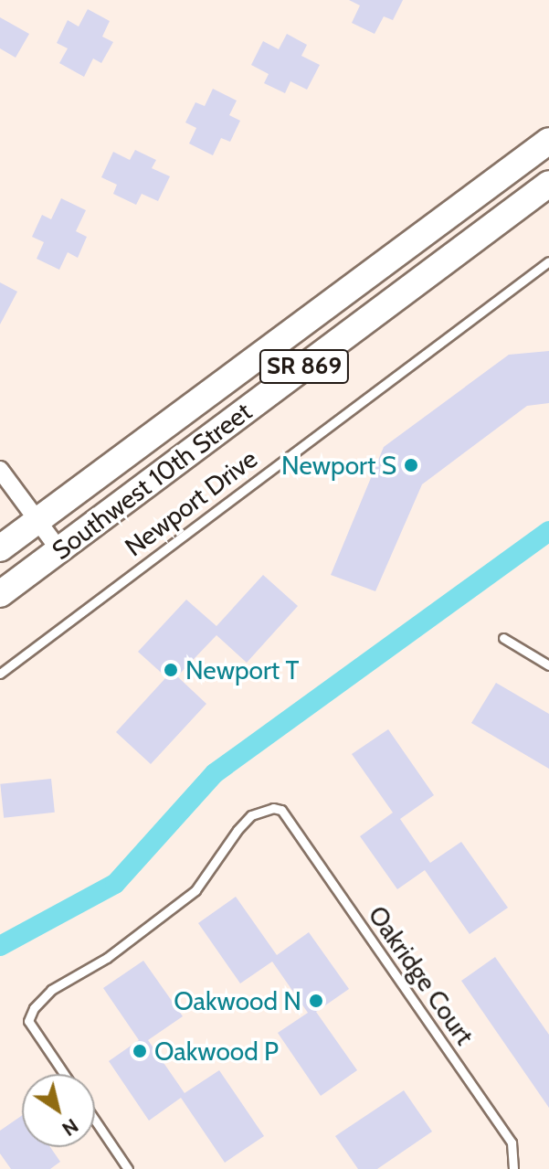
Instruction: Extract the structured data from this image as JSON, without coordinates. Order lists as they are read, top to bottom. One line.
{"streets":{"main road":["SR 869","Southwest 10th Street"],"lane":["Newport Drive","Oakridge Court"]},"places":["Newport S","Newport T","Oakwood N","Oakwood P"],"north":"bottom right"}
